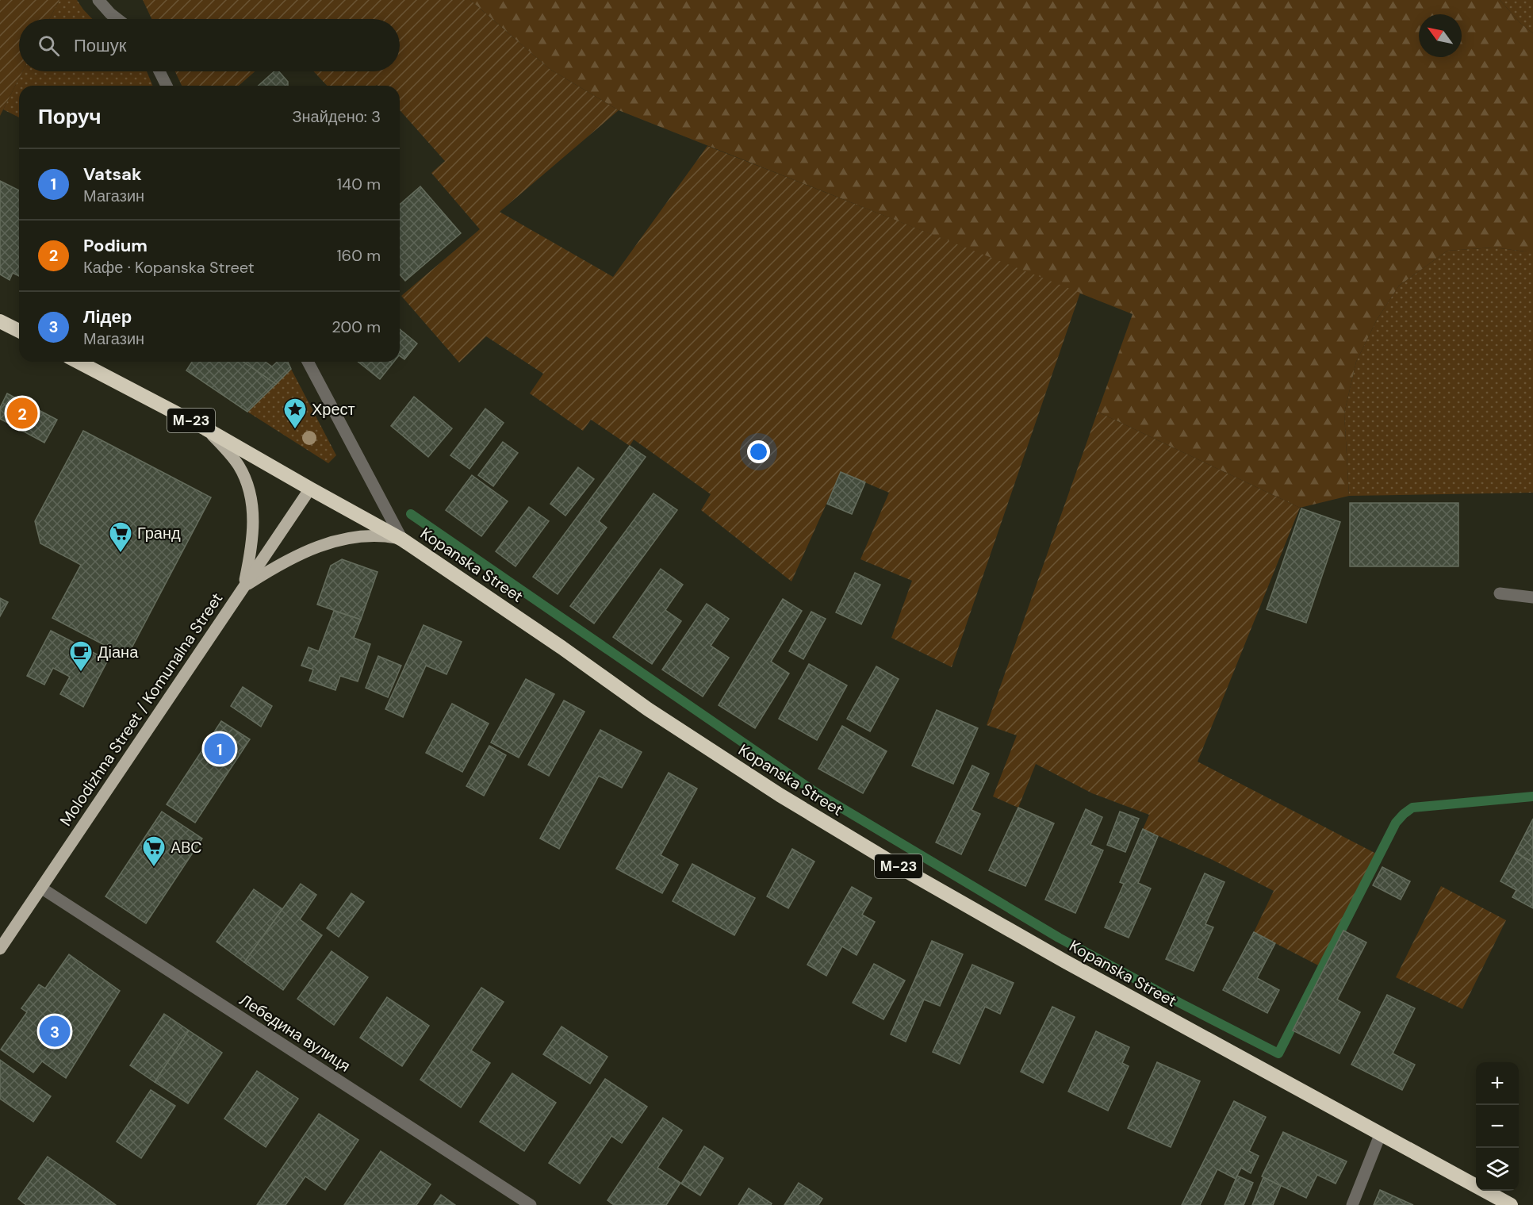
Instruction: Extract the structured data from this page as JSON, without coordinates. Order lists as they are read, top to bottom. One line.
{"streets":{"highway":["М-23","Kopanska Street"],"main road":["Molodizhna Street / Komunalna Street"],"street":["Лебедина вулиця"]},"crossings":[["Kopanska Street","Molodizhna Street / Komunalna Street"],["Molodizhna Street / Komunalna Street","Лебедина вулиця"]],"places":{"place":["Хрест"],"supermarket":["Гранд","ABC"],"cafe":["Діана"]},"north":"top left","page":{"search":"Пошук","heading":["Поруч","Знайдено: 3"],"list":[{"mark":"1","name":"Vatsak","note":"Магазин","value":"140 m"},{"mark":"2","name":"Podium","note":"Кафе · Kopanska Street","value":"160 m"},{"mark":"3","name":"Лідер","note":"Магазин","value":"200 m"}],"pins":["2","1","3"],"map_buttons":["+","−"]}}
